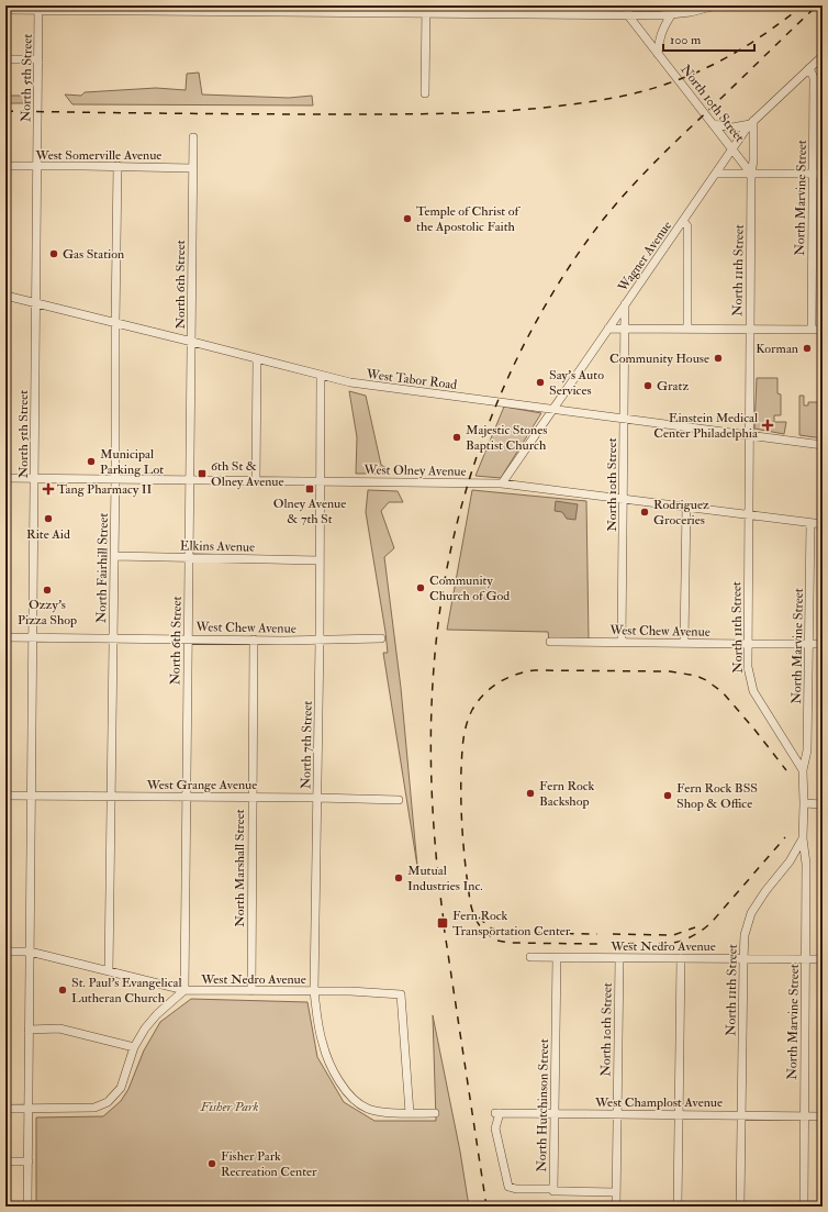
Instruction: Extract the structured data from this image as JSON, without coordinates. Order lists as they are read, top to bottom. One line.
{"streets":{"street":["North 5th Street","North 10th Street","West Somerville Avenue","North Marvine Street","Wagner Avenue","North 11th Street","North 6th Street","West Tabor Road","West Olney Avenue","Elkins Avenue","North Fairhill Street","West Chew Avenue","North 7th Street","West Grange Avenue","North Marshall Street","West Nedro Avenue","West Champlost Avenue","North Hutchinson Street"]},"crossings":[["North 5th Street","West Somerville Avenue"],["North 5th Street","West Tabor Road"],["North 5th Street","West Olney Avenue"],["North 5th Street","West Chew Avenue"],["North 5th Street","West Grange Avenue"],["North 5th Street","West Nedro Avenue"],["North 10th Street","Wagner Avenue"],["North 10th Street","North 11th Street"],["North 10th Street","West Tabor Road"],["North 10th Street","West Olney Avenue"],["North 10th Street","West Chew Avenue"],["North 10th Street","West Nedro Avenue"],["North 10th Street","West Champlost Avenue"],["North 10th Street","North Hutchinson Street"],["West Somerville Avenue","North 6th Street"],["West Somerville Avenue","North Fairhill Street"],["North Marvine Street","Wagner Avenue"],["North Marvine Street","North 11th Street"],["North Marvine Street","West Olney Avenue"],["North Marvine Street","West Chew Avenue"],["North Marvine Street","West Nedro Avenue"],["North Marvine Street","West Champlost Avenue"],["Wagner Avenue","North 11th Street"],["Wagner Avenue","West Tabor Road"],["Wagner Avenue","West Olney Avenue"],["North 11th Street","West Tabor Road"],["North 11th Street","West Olney Avenue"],["North 11th Street","West Chew Avenue"],["North 11th Street","West Nedro Avenue"],["North 11th Street","West Champlost Avenue"],["North 6th Street","West Tabor Road"],["North 6th Street","West Olney Avenue"],["North 6th Street","Elkins Avenue"],["North 6th Street","West Chew Avenue"],["North 6th Street","West Grange Avenue"],["North 6th Street","West Nedro Avenue"],["West Tabor Road","North Fairhill Street"],["West Tabor Road","North 7th Street"],["West Olney Avenue","North Fairhill Street"],["West Olney Avenue","North 7th Street"],["Elkins Avenue","North Fairhill Street"],["Elkins Avenue","North 7th Street"],["North Fairhill Street","West Chew Avenue"],["North Fairhill Street","West Grange Avenue"],["North Fairhill Street","West Nedro Avenue"],["West Chew Avenue","North 7th Street"],["West Chew Avenue","North Marshall Street"],["North 7th Street","West Grange Avenue"],["North 7th Street","West Nedro Avenue"],["West Grange Avenue","North Marshall Street"],["North Marshall Street","West Nedro Avenue"],["West Nedro Avenue","North Hutchinson Street"],["West Champlost Avenue","North Hutchinson Street"]],"parks":["Fisher Park"],"places":{"other":["Temple of Christ of the Apostolic Faith","Gas Station","Korman","Community House","Say's Auto Services","Gratz","Majestic Stones Baptist Church","Municipal Parking Lot","Rodriguez Groceries","Rite Aid","Community Church of God","Ozzy's Pizza Shop","Fern Rock Backshop","Fern Rock BSS Shop & Office","Mutual Industries Inc.","St. Paul's Evangelical Lutheran Church","Fisher Park Recreation Center"],"health":["Einstein Medical Center Philadelphia","Tang Pharmacy II"],"transit":["6th St & Olney Avenue","Olney Avenue & 7th St","Fern Rock Transportation Center"]},"scale_bar":"100 m"}
